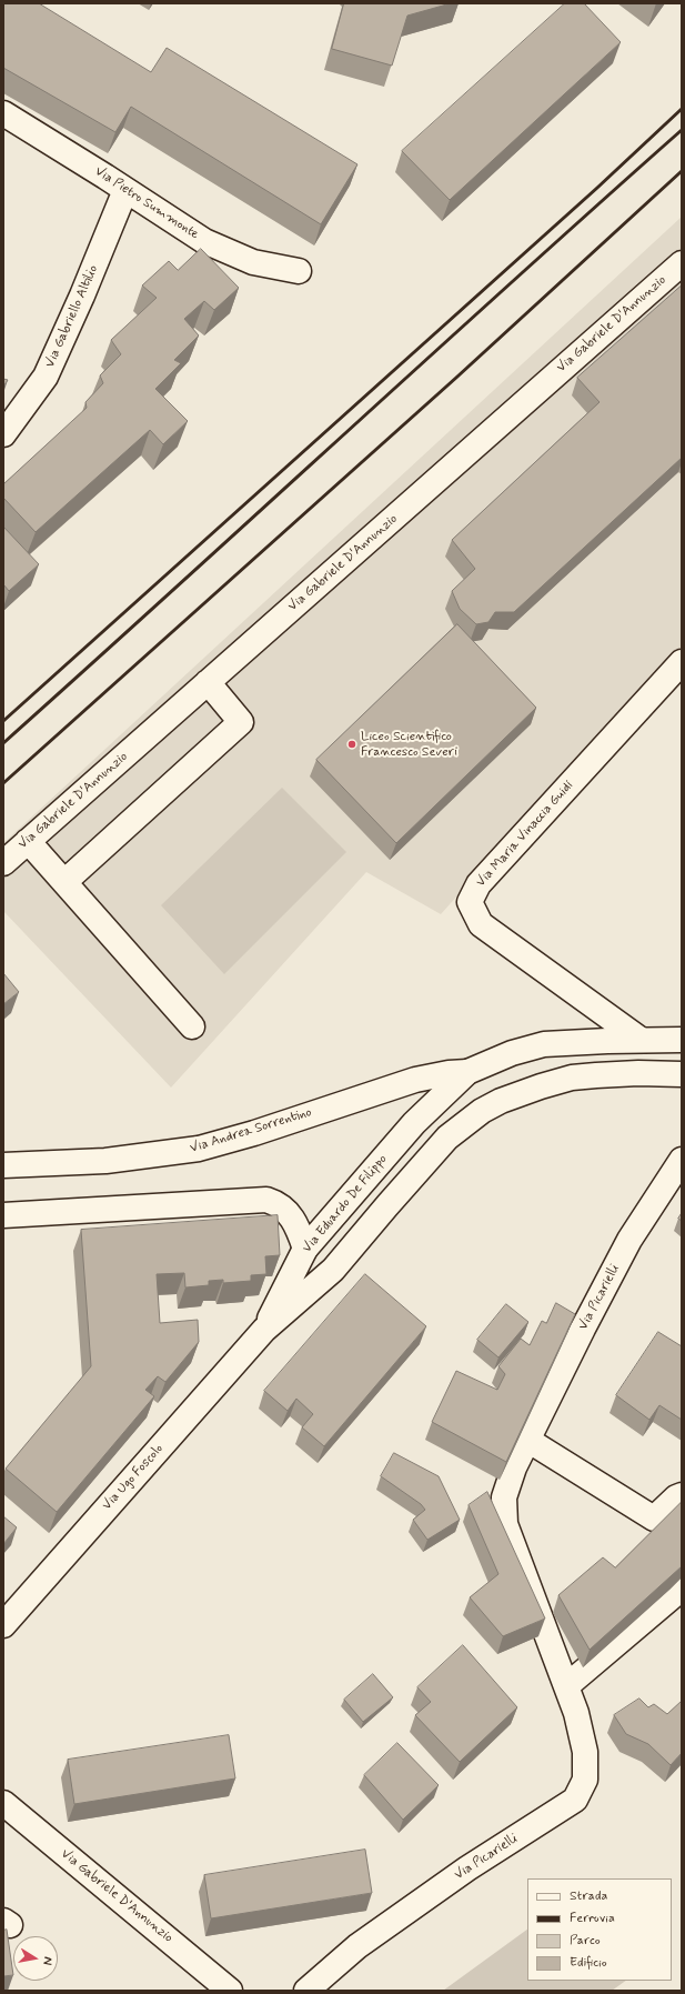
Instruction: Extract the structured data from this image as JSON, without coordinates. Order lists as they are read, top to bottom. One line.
{"streets":{"street":["Via Pietro Summonte","Via Gabriello Altilio","Via Gabriele D'Annunzio","Via Maria Vinaccia Guidi","Via Andrea Sorrentino","Via Eduardo De Filippo","Via Picarielli","Via Ugo Foscolo"]},"crossings":[["Via Pietro Summonte","Via Gabriello Altilio"],["Via Maria Vinaccia Guidi","Via Eduardo De Filippo"],["Via Andrea Sorrentino","Via Eduardo De Filippo"],["Via Eduardo De Filippo","Via Ugo Foscolo"]],"places":["Liceo Scientifico Francesco Severi"],"legend":["Strada","Ferrovia","Parco","Edificio"],"north":"right"}
